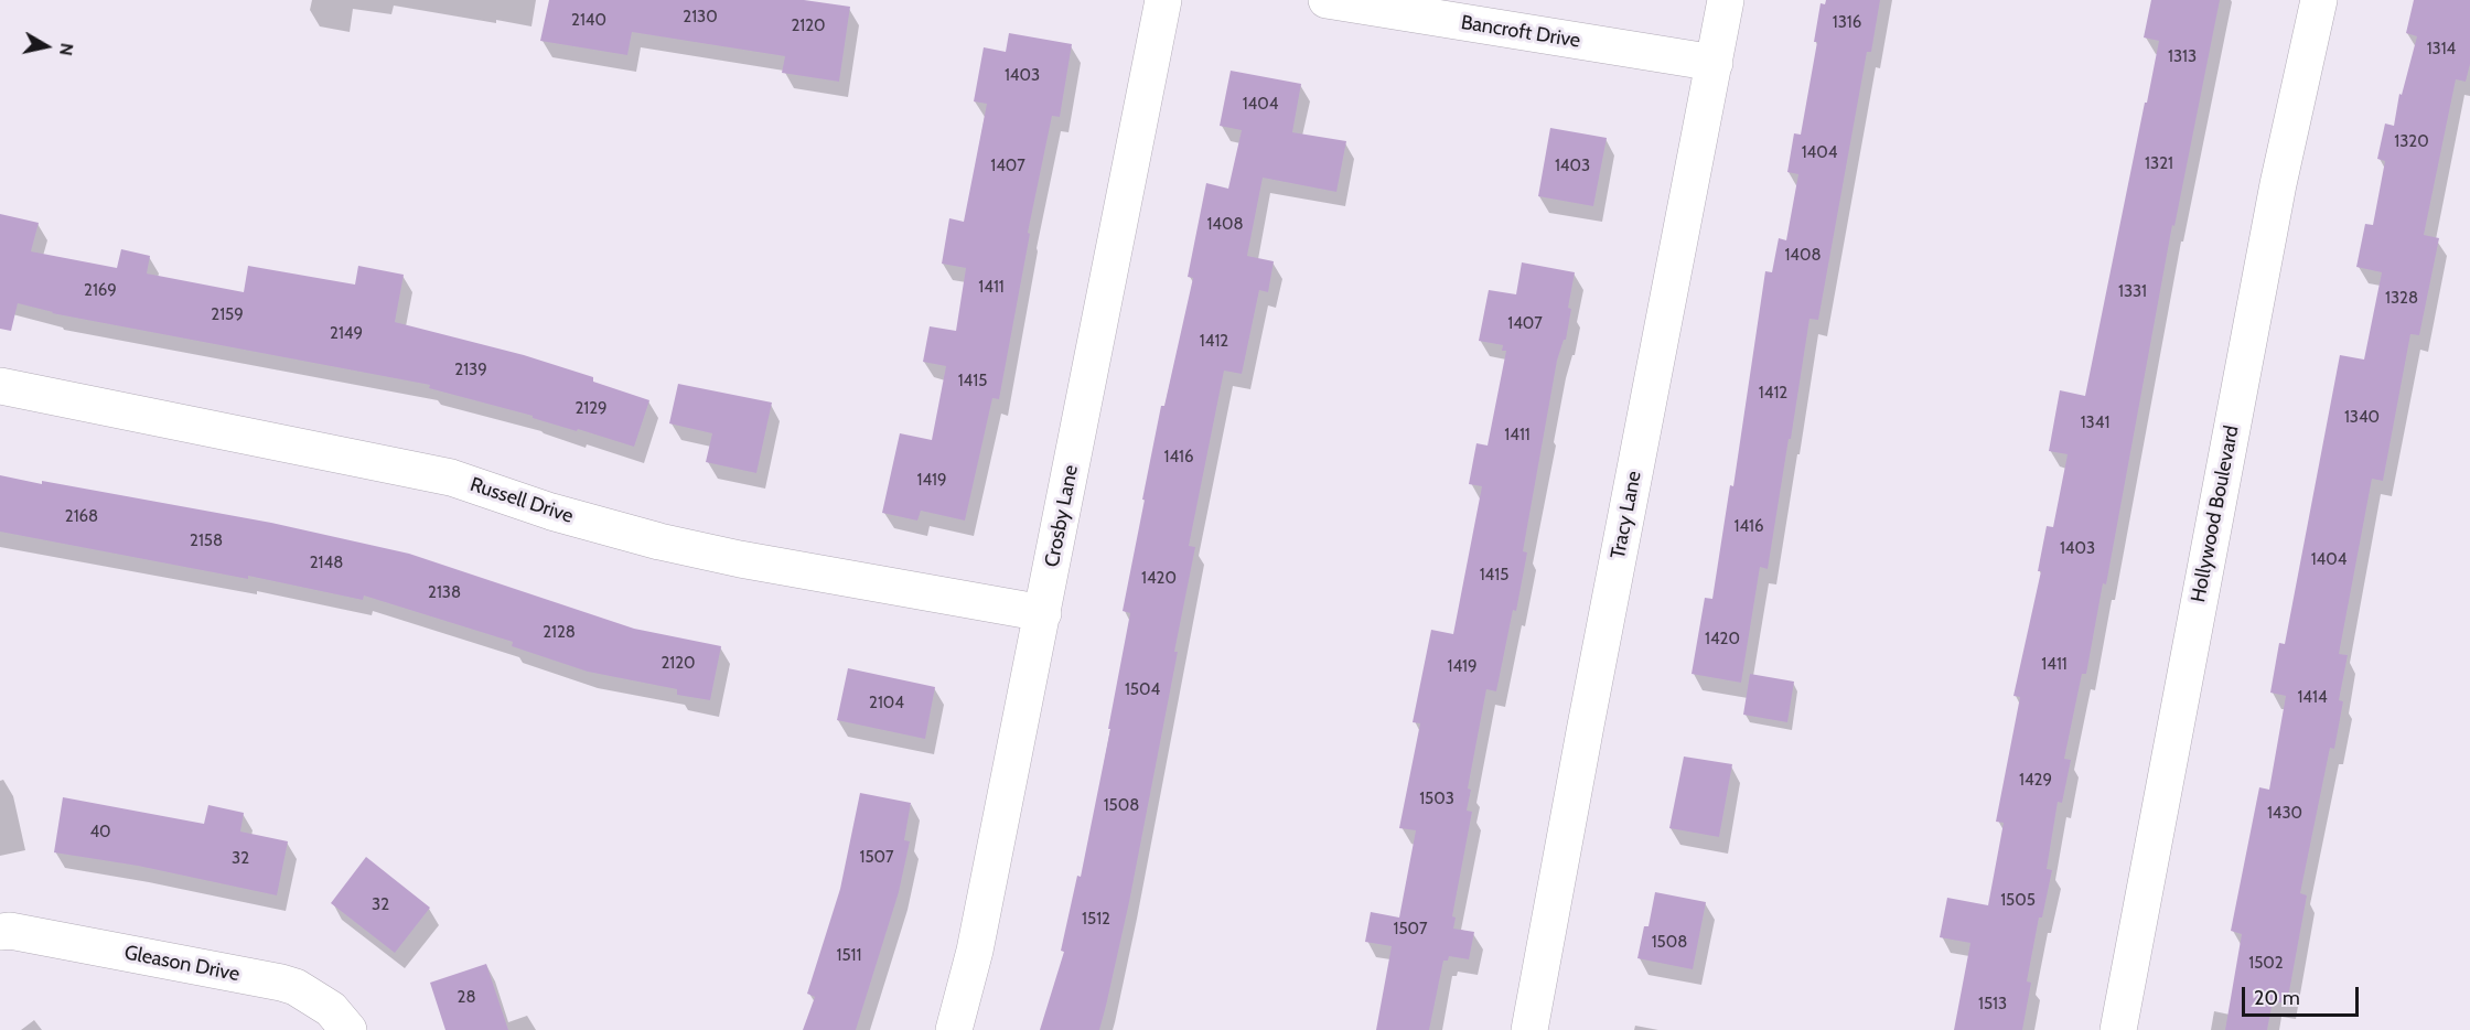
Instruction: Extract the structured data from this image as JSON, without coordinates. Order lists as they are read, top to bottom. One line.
{"streets":{"street":["Bancroft Drive","Russell Drive","Hollywood Boulevard","Tracy Lane","Crosby Lane","Gleason Drive"]},"crossings":[["Bancroft Drive","Tracy Lane"],["Russell Drive","Crosby Lane"]],"house_numbers":["2130","2140","1316","2120","1314","1313","1403","1404","1320","1404","1321","1407","1403","1408","1408","1411","2169","1331","1328","2159","1407","2149","1412","2139","1415","1412","2129","1340","1341","1411","1416","1419","2168","1416","2158","1403","1404","2148","1415","1420","2138","2128","1420","2120","1411","1419","1504","1414","2104","1429","1503","1508","1430","40","1507","32","1505","32","1512","1507","1508","1511","1502","28","1513"],"scale_bar":"20 m","north":"right"}
